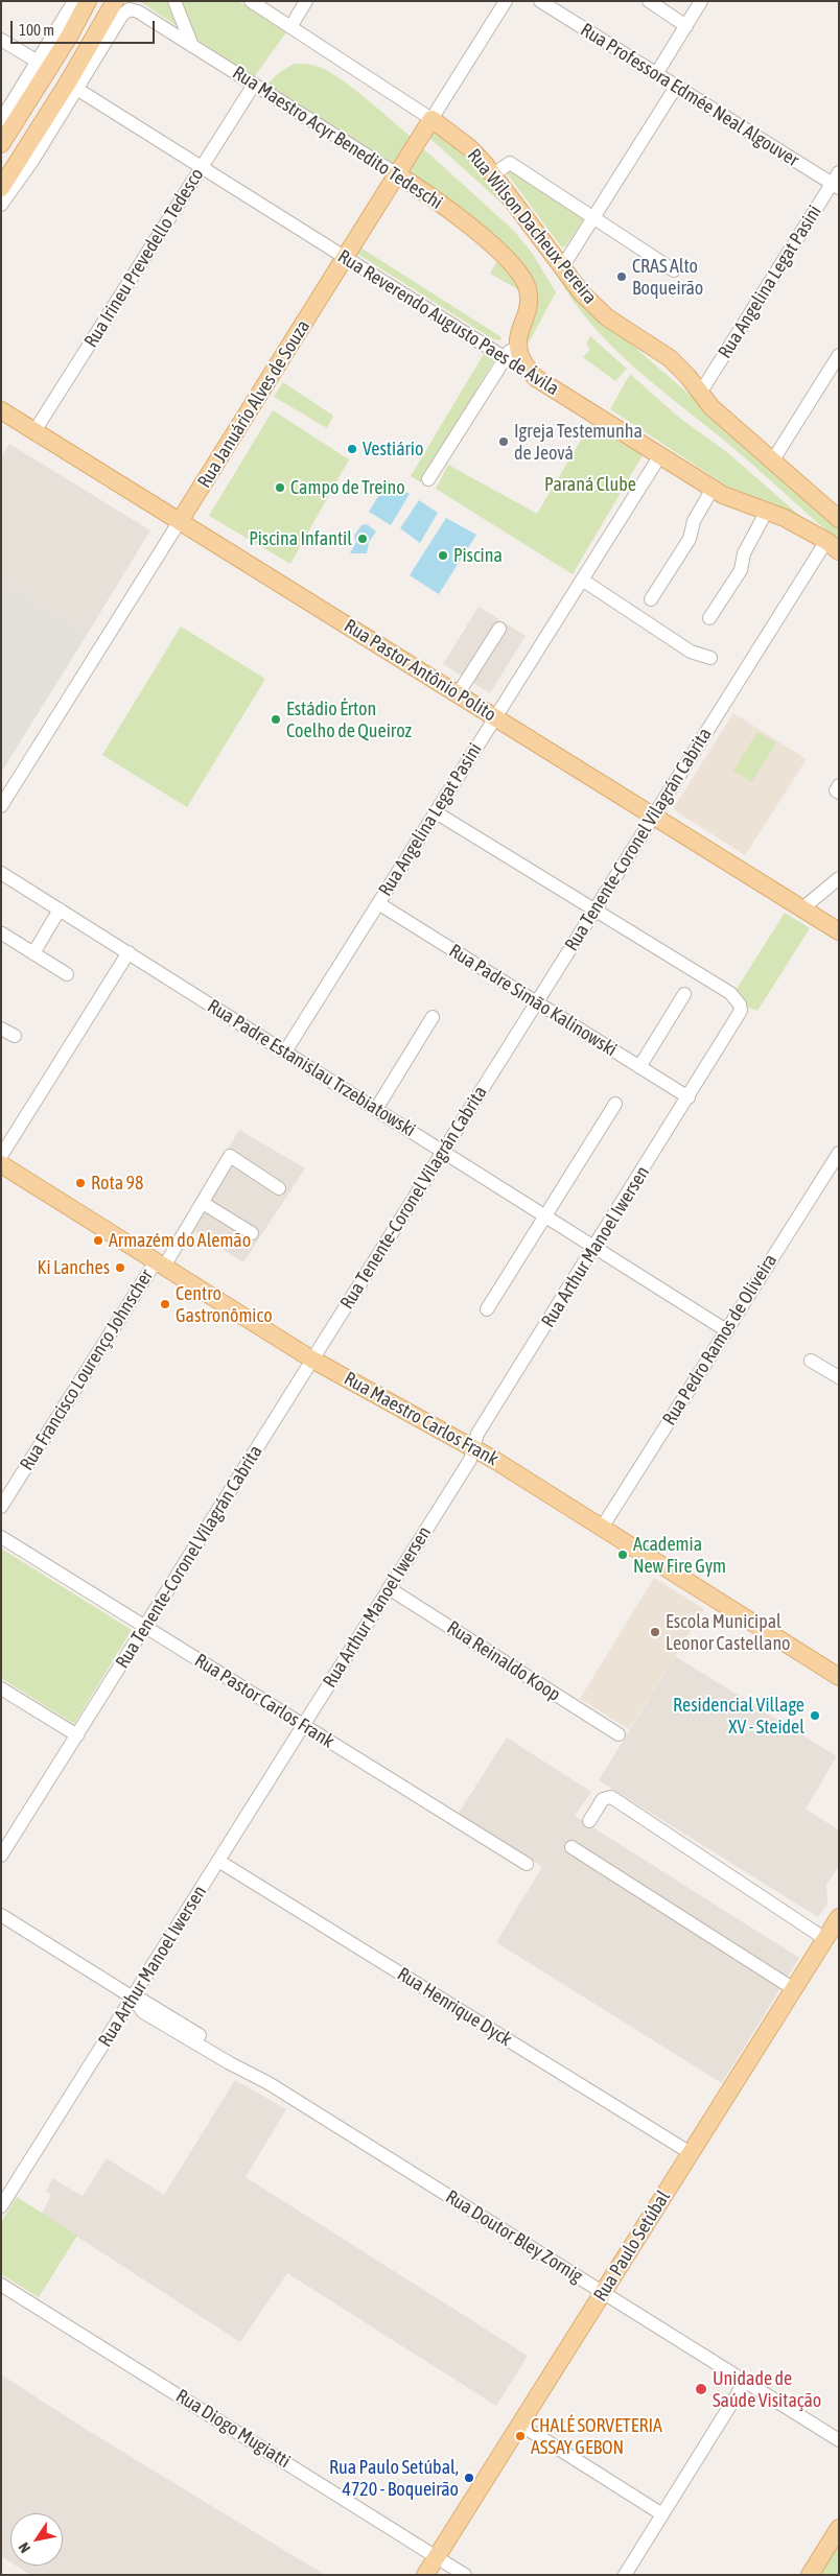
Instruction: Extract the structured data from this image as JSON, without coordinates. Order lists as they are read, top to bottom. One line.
{"streets":{"main road":["Rua Maestro Acyr Benedito Tedeschi","Rua Wilson Dacheux Pereira","Rua Reverendo Augusto Paes de Ávila","Rua Januário Alves de Souza","Rua Pastor Antônio Polito","Rua Maestro Carlos Frank","Rua Paulo Setúbal"],"street":["Rua Professora Edmée Neal Algouver","Rua Irineu Prevedello Tedesco","Rua Angelina Legat Pasini","Rua Tenente-Coronel Vilagrán Cabrita","Rua Padre Simão Kalinowski","Rua Padre Estanislau Trzebiatowski","Rua Arthur Manoel Iwersen","Rua Pedro Ramos de Oliveira","Rua Francisco Lourenço Johnscher","Rua Reinaldo Koop","Rua Pastor Carlos Frank","Rua Henrique Dyck","Rua Doutor Bley Zornig","Rua Diogo Mugiatti"]},"crossings":[["Rua Professora Edmée Neal Algouver","Rua Angelina Legat Pasini"],["Rua Maestro Acyr Benedito Tedeschi","Rua Irineu Prevedello Tedesco"],["Rua Maestro Acyr Benedito Tedeschi","Rua Januário Alves de Souza"],["Rua Wilson Dacheux Pereira","Rua Angelina Legat Pasini"],["Rua Wilson Dacheux Pereira","Rua Januário Alves de Souza"],["Rua Irineu Prevedello Tedesco","Rua Reverendo Augusto Paes de Ávila"],["Rua Irineu Prevedello Tedesco","Rua Pastor Antônio Polito"],["Rua Angelina Legat Pasini","Rua Reverendo Augusto Paes de Ávila"],["Rua Angelina Legat Pasini","Rua Pastor Antônio Polito"],["Rua Angelina Legat Pasini","Rua Padre Simão Kalinowski"],["Rua Angelina Legat Pasini","Rua Padre Estanislau Trzebiatowski"],["Rua Reverendo Augusto Paes de Ávila","Rua Januário Alves de Souza"],["Rua Reverendo Augusto Paes de Ávila","Rua Tenente-Coronel Vilagrán Cabrita"],["Rua Januário Alves de Souza","Rua Pastor Antônio Polito"],["Rua Pastor Antônio Polito","Rua Tenente-Coronel Vilagrán Cabrita"],["Rua Tenente-Coronel Vilagrán Cabrita","Rua Padre Simão Kalinowski"],["Rua Tenente-Coronel Vilagrán Cabrita","Rua Padre Estanislau Trzebiatowski"],["Rua Tenente-Coronel Vilagrán Cabrita","Rua Arthur Manoel Iwersen"],["Rua Tenente-Coronel Vilagrán Cabrita","Rua Maestro Carlos Frank"],["Rua Tenente-Coronel Vilagrán Cabrita","Rua Pastor Carlos Frank"],["Rua Padre Simão Kalinowski","Rua Arthur Manoel Iwersen"],["Rua Padre Estanislau Trzebiatowski","Rua Arthur Manoel Iwersen"],["Rua Padre Estanislau Trzebiatowski","Rua Pedro Ramos de Oliveira"],["Rua Arthur Manoel Iwersen","Rua Maestro Carlos Frank"],["Rua Arthur Manoel Iwersen","Rua Reinaldo Koop"],["Rua Arthur Manoel Iwersen","Rua Pastor Carlos Frank"],["Rua Arthur Manoel Iwersen","Rua Henrique Dyck"],["Rua Arthur Manoel Iwersen","Rua Doutor Bley Zornig"],["Rua Pedro Ramos de Oliveira","Rua Maestro Carlos Frank"],["Rua Francisco Lourenço Johnscher","Rua Maestro Carlos Frank"],["Rua Henrique Dyck","Rua Paulo Setúbal"],["Rua Doutor Bley Zornig","Rua Paulo Setúbal"],["Rua Paulo Setúbal","Rua Diogo Mugiatti"]],"parks":["Paraná Clube"],"places":["CRAS Alto Boqueirão","Igreja Testemunha de Jeová","Vestiário","Campo de Treino","Piscina Infantil","Piscina","Estádio Érton Coelho de Queiroz","Rota 98","Armazém do Alemão","Ki Lanches","Centro Gastronômico","Academia New Fire Gym","Escola Municipal Leonor Castellano","Residencial Village XV - Steidel","Unidade de Saúde Visitação","CHALÉ SORVETERIA ASSAY GEBON","Rua Paulo Setúbal, 4720 - Boqueirão"],"scale_bar":"100 m","north":"bottom left"}
